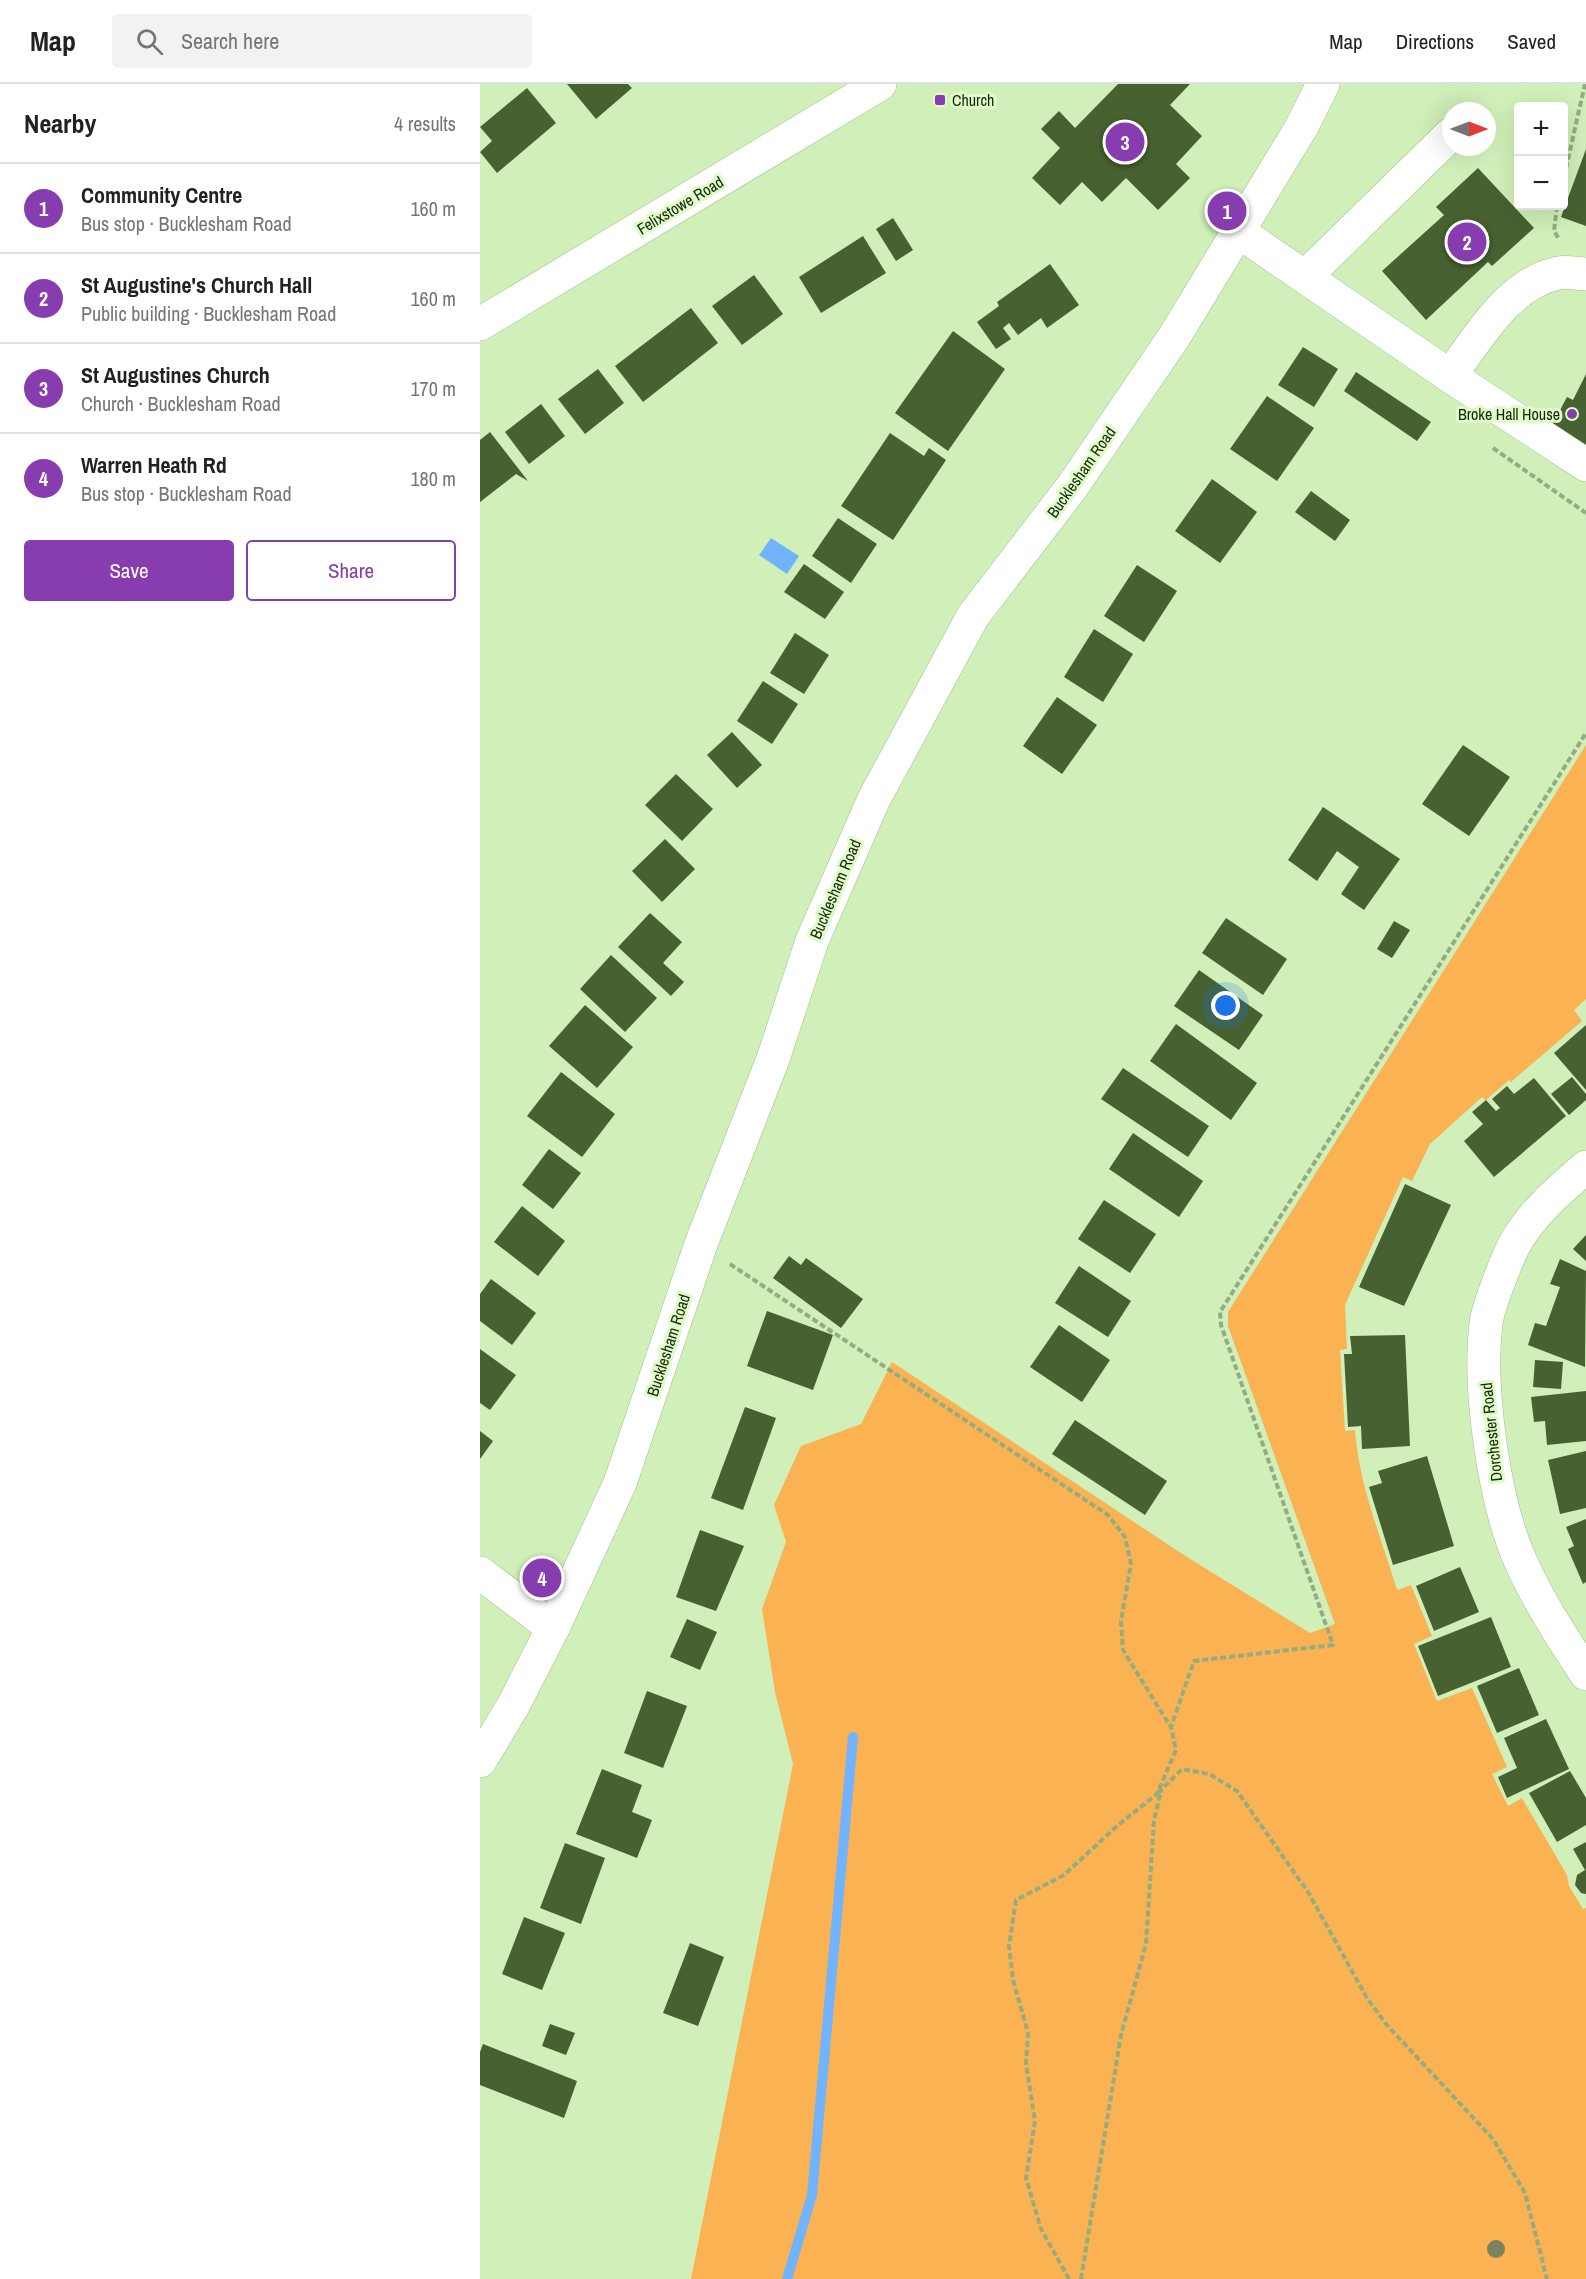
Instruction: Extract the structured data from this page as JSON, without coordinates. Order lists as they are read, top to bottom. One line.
{"streets":{"street":["Felixstowe Road","Bucklesham Road","Dorchester Road"]},"places":{"transit":["Church"],"other":["Broke Hall House"]},"north":"right","page":{"header":"Map","search":"Search here","nav":["Map","Directions","Saved"],"heading":["Nearby","4 results"],"map_buttons":["+","−"],"pins":["3","1","2","4"],"list":[{"mark":"1","name":"Community Centre","note":"Bus stop · Bucklesham Road","value":"160 m"},{"mark":"2","name":"St Augustine's Church Hall","note":"Public building · Bucklesham Road","value":"160 m"},{"mark":"3","name":"St Augustines Church","note":"Church · Bucklesham Road","value":"170 m"},{"mark":"4","name":"Warren Heath Rd","note":"Bus stop · Bucklesham Road","value":"180 m"}],"buttons":["Save","Share"]}}
